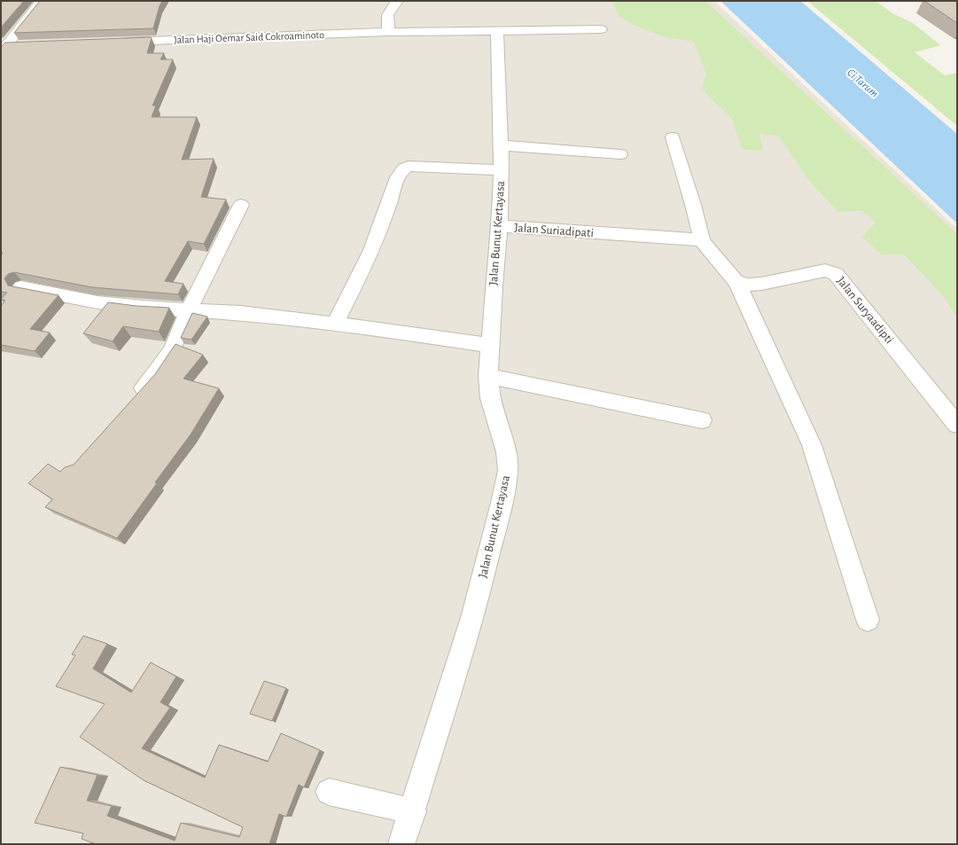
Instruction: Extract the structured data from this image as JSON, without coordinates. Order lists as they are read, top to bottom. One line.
{"streets":{"street":["Jalan Haji Oemar Said Cokroaminoto","Jalan Suriadipati","Jalan Bunut Kertayasa","Jalan Suryaadipti"]},"crossings":[["Jalan Haji Oemar Said Cokroaminoto","Jalan Bunut Kertayasa"],["Jalan Suriadipati","Jalan Bunut Kertayasa"]],"water":["Ci Tarum"]}
